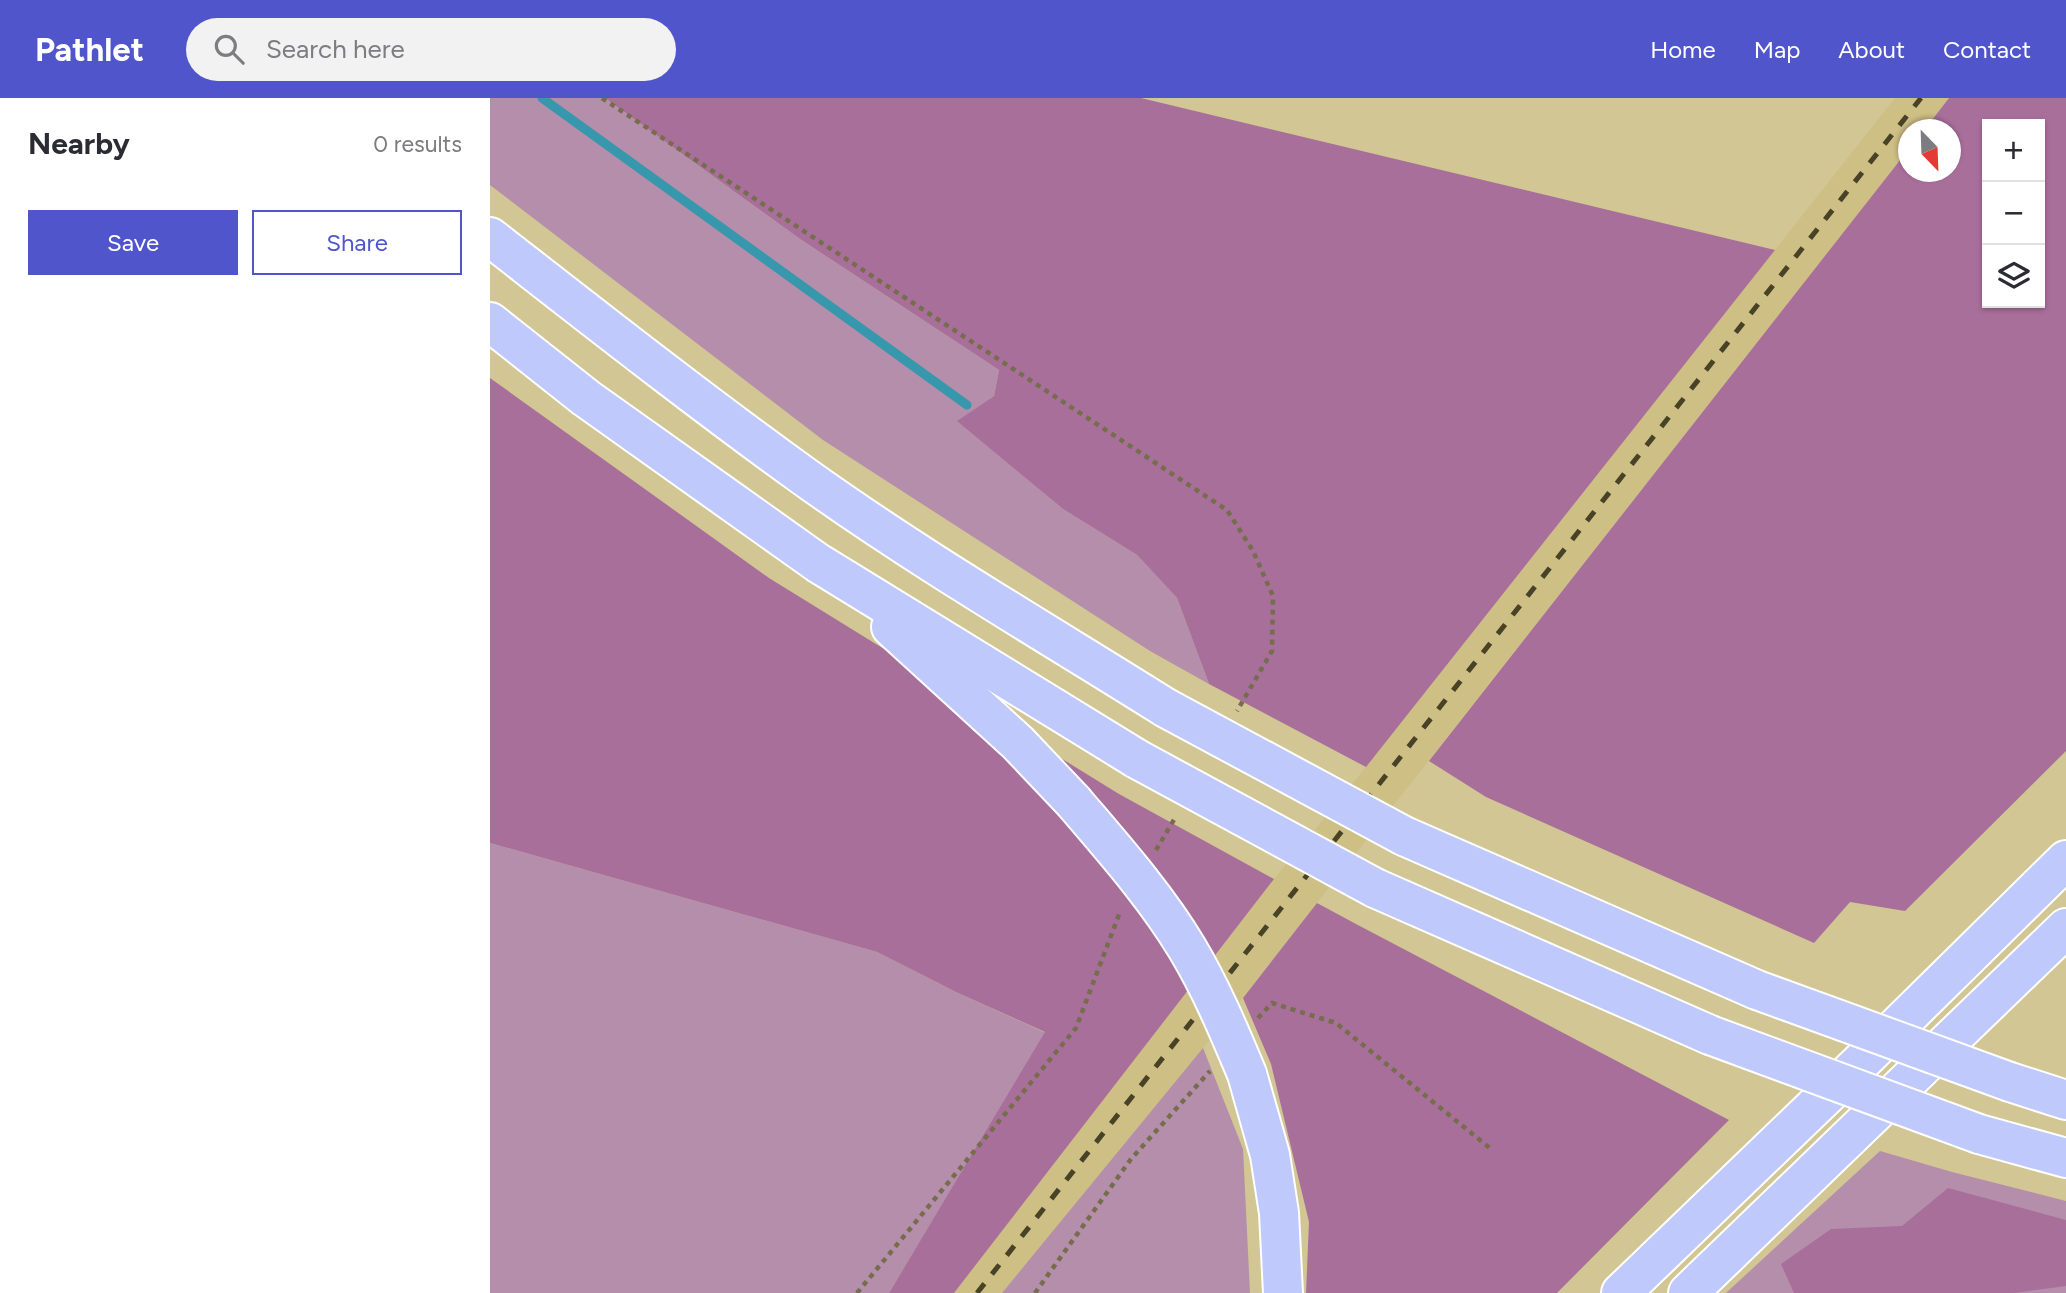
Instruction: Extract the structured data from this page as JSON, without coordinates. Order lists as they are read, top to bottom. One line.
{"north":"bottom right","page":{"header":"Pathlet","search":"Search here","nav":["Home","Map","About","Contact"],"heading":["Nearby","0 results"],"map_buttons":["+","−"],"buttons":["Save","Share"]}}
